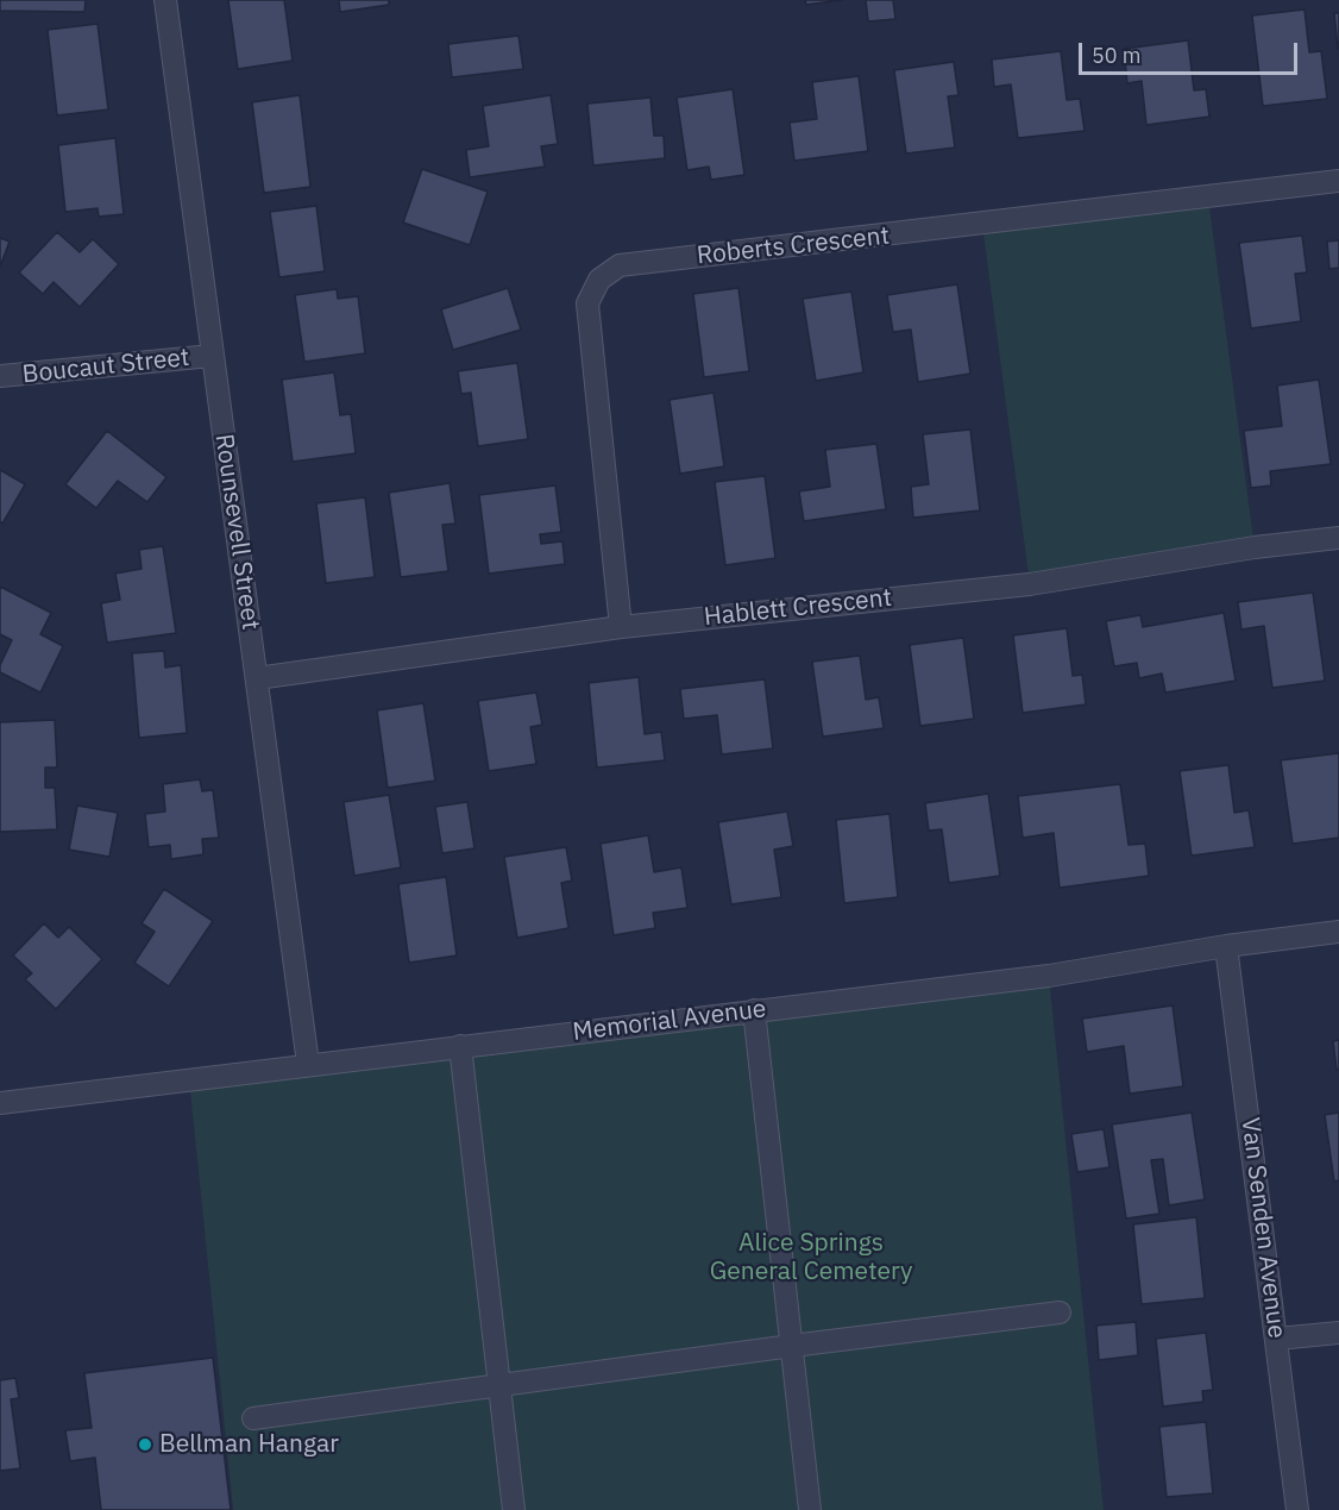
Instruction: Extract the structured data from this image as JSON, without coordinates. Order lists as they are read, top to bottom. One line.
{"streets":{"street":["Roberts Crescent","Boucaut Street","Rounsevell Street","Hablett Crescent","Memorial Avenue","Van Senden Avenue"]},"crossings":[["Roberts Crescent","Hablett Crescent"],["Boucaut Street","Rounsevell Street"],["Rounsevell Street","Hablett Crescent"],["Rounsevell Street","Memorial Avenue"],["Memorial Avenue","Van Senden Avenue"]],"parks":["Alice Springs General Cemetery"],"places":["Bellman Hangar"],"scale_bar":"50 m"}
